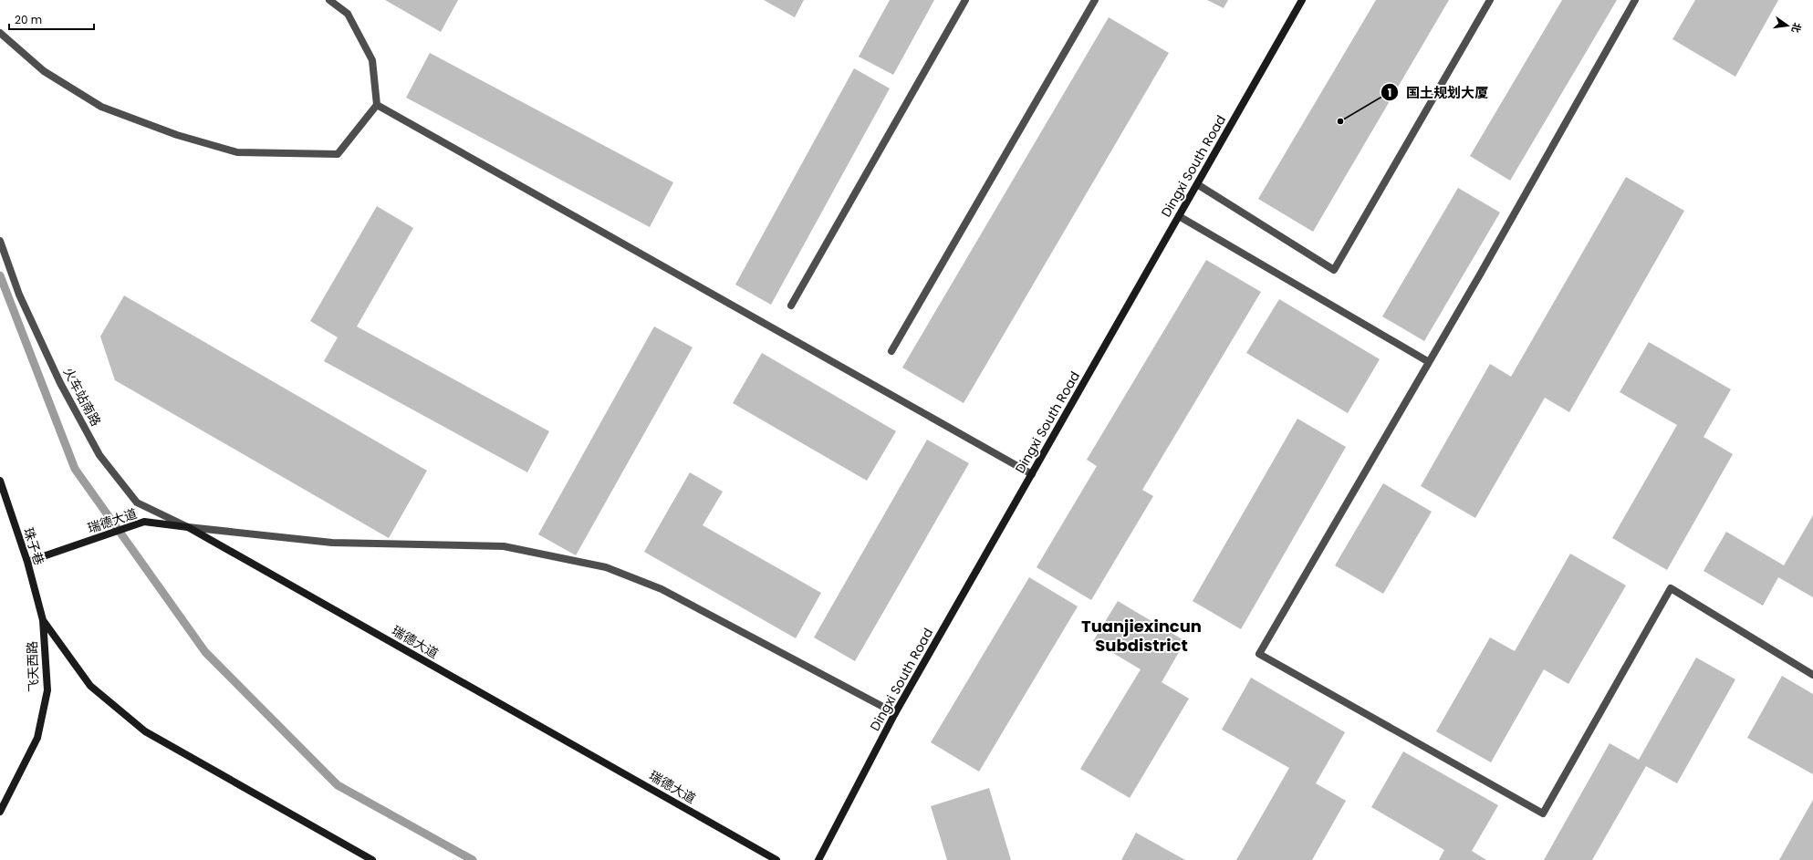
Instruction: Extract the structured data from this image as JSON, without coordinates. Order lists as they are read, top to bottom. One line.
{"streets":{"street":["Dingxi South Road","火车站南路","瑞德大道","珠子巷","飞天西路"]},"crossings":[["Dingxi South Road","火车站南路"],["火车站南路","瑞德大道"],["瑞德大道","珠子巷"],["珠子巷","飞天西路"]],"districts":["Tuanjiexincun Subdistrict"],"places":["国土规划大厦"],"scale_bar":"20 m","north":"right"}
